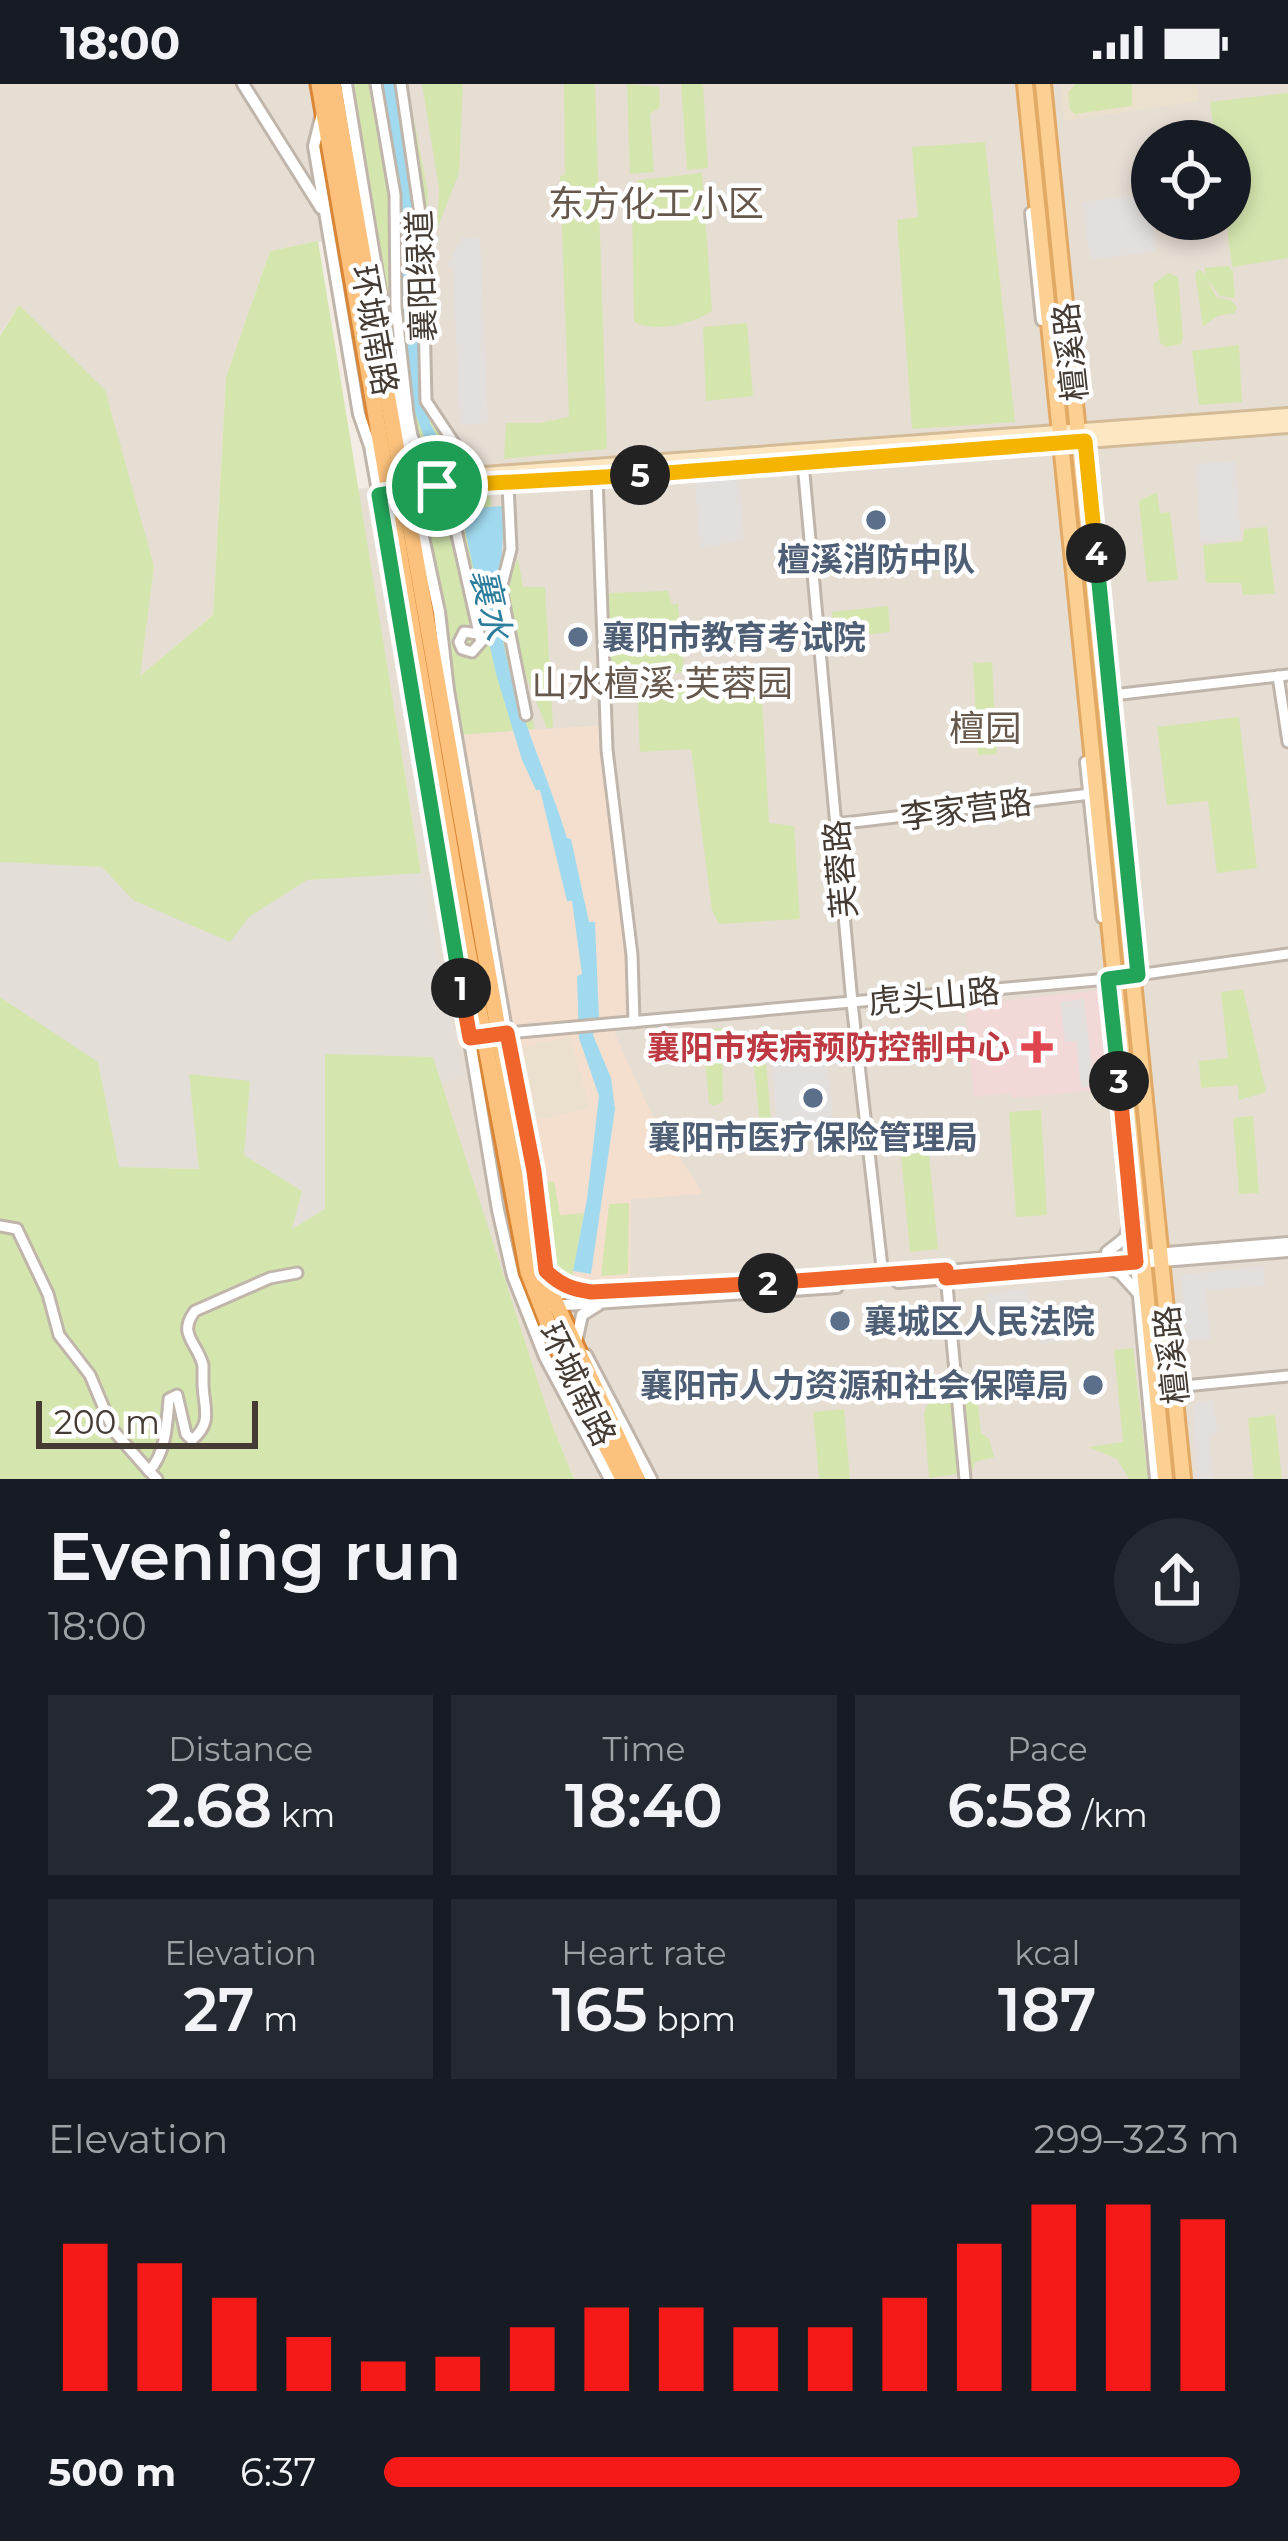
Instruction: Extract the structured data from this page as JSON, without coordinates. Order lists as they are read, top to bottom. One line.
{"streets":{"highway":["环城南路"],"main road":["檀溪路"],"street":["襄阳绿道","李家营路","芙蓉路","虎头山路"]},"crossings":[["环城南路","虎头山路"],["檀溪路","李家营路"],["檀溪路","虎头山路"],["李家营路","芙蓉路"],["芙蓉路","虎头山路"]],"districts":["东方化工小区","山水檀溪·芙蓉园","檀园"],"water":["襄水"],"places":{"other":["檀溪消防中队","襄阳市教育考试院","襄阳市医疗保险管理局","襄城区人民法院","襄阳市人力资源和社会保障局"],"health":["襄阳市疾病预防控制中心"]},"scale_bar":"200 m","page":{"status":"18:00","pins":["5","4","1","3","2"],"scale":"200 m","heading":["Evening run","18:00"],"stats":[["Distance","2.68 km"],["Time","18:40"],["Pace","6:58 /km"],["Elevation","27 m"],["Heart rate","165 bpm"],["kcal","187"]],"chart":["Elevation","299–323 m"],"list":[{"name":"500 m","note":"6:37"}]}}
